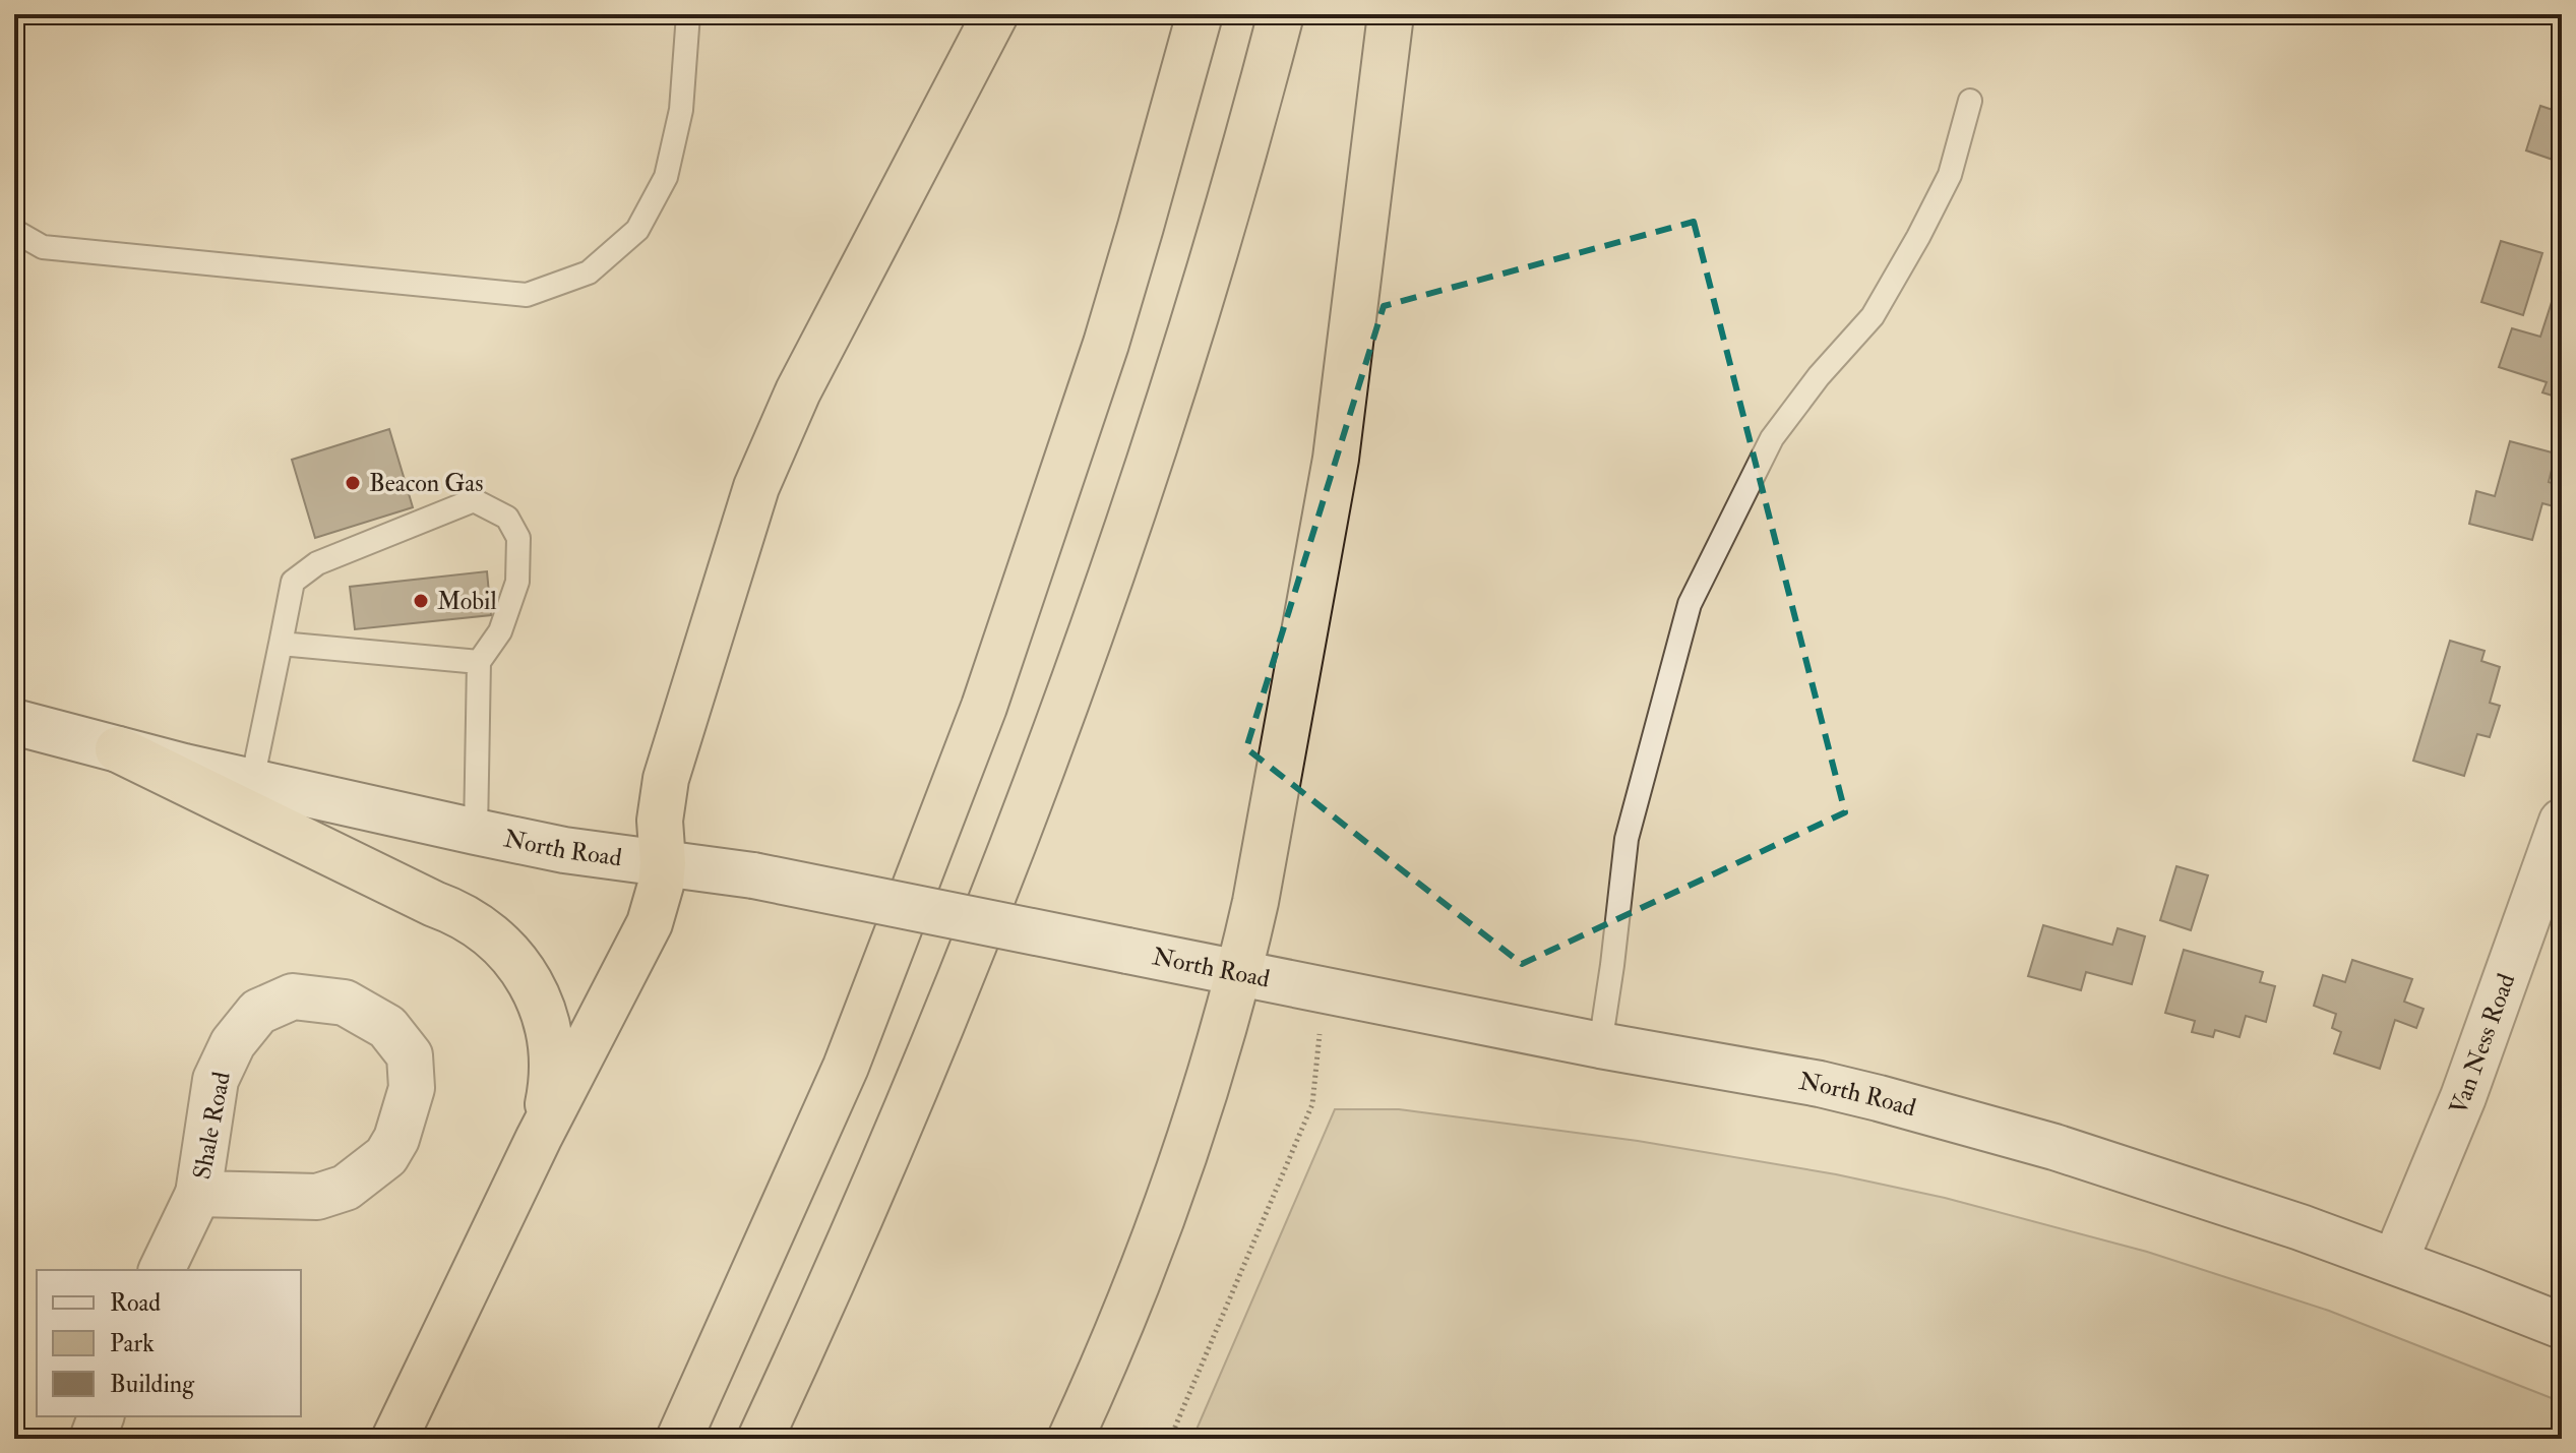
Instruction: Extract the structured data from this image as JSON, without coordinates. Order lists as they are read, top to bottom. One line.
{"streets":{"main road":["North Road","Van Ness Road","Shale Road"]},"crossings":[["North Road","Van Ness Road"]],"places":["Beacon Gas","Mobil"],"legend":["Road","Park","Building"]}
